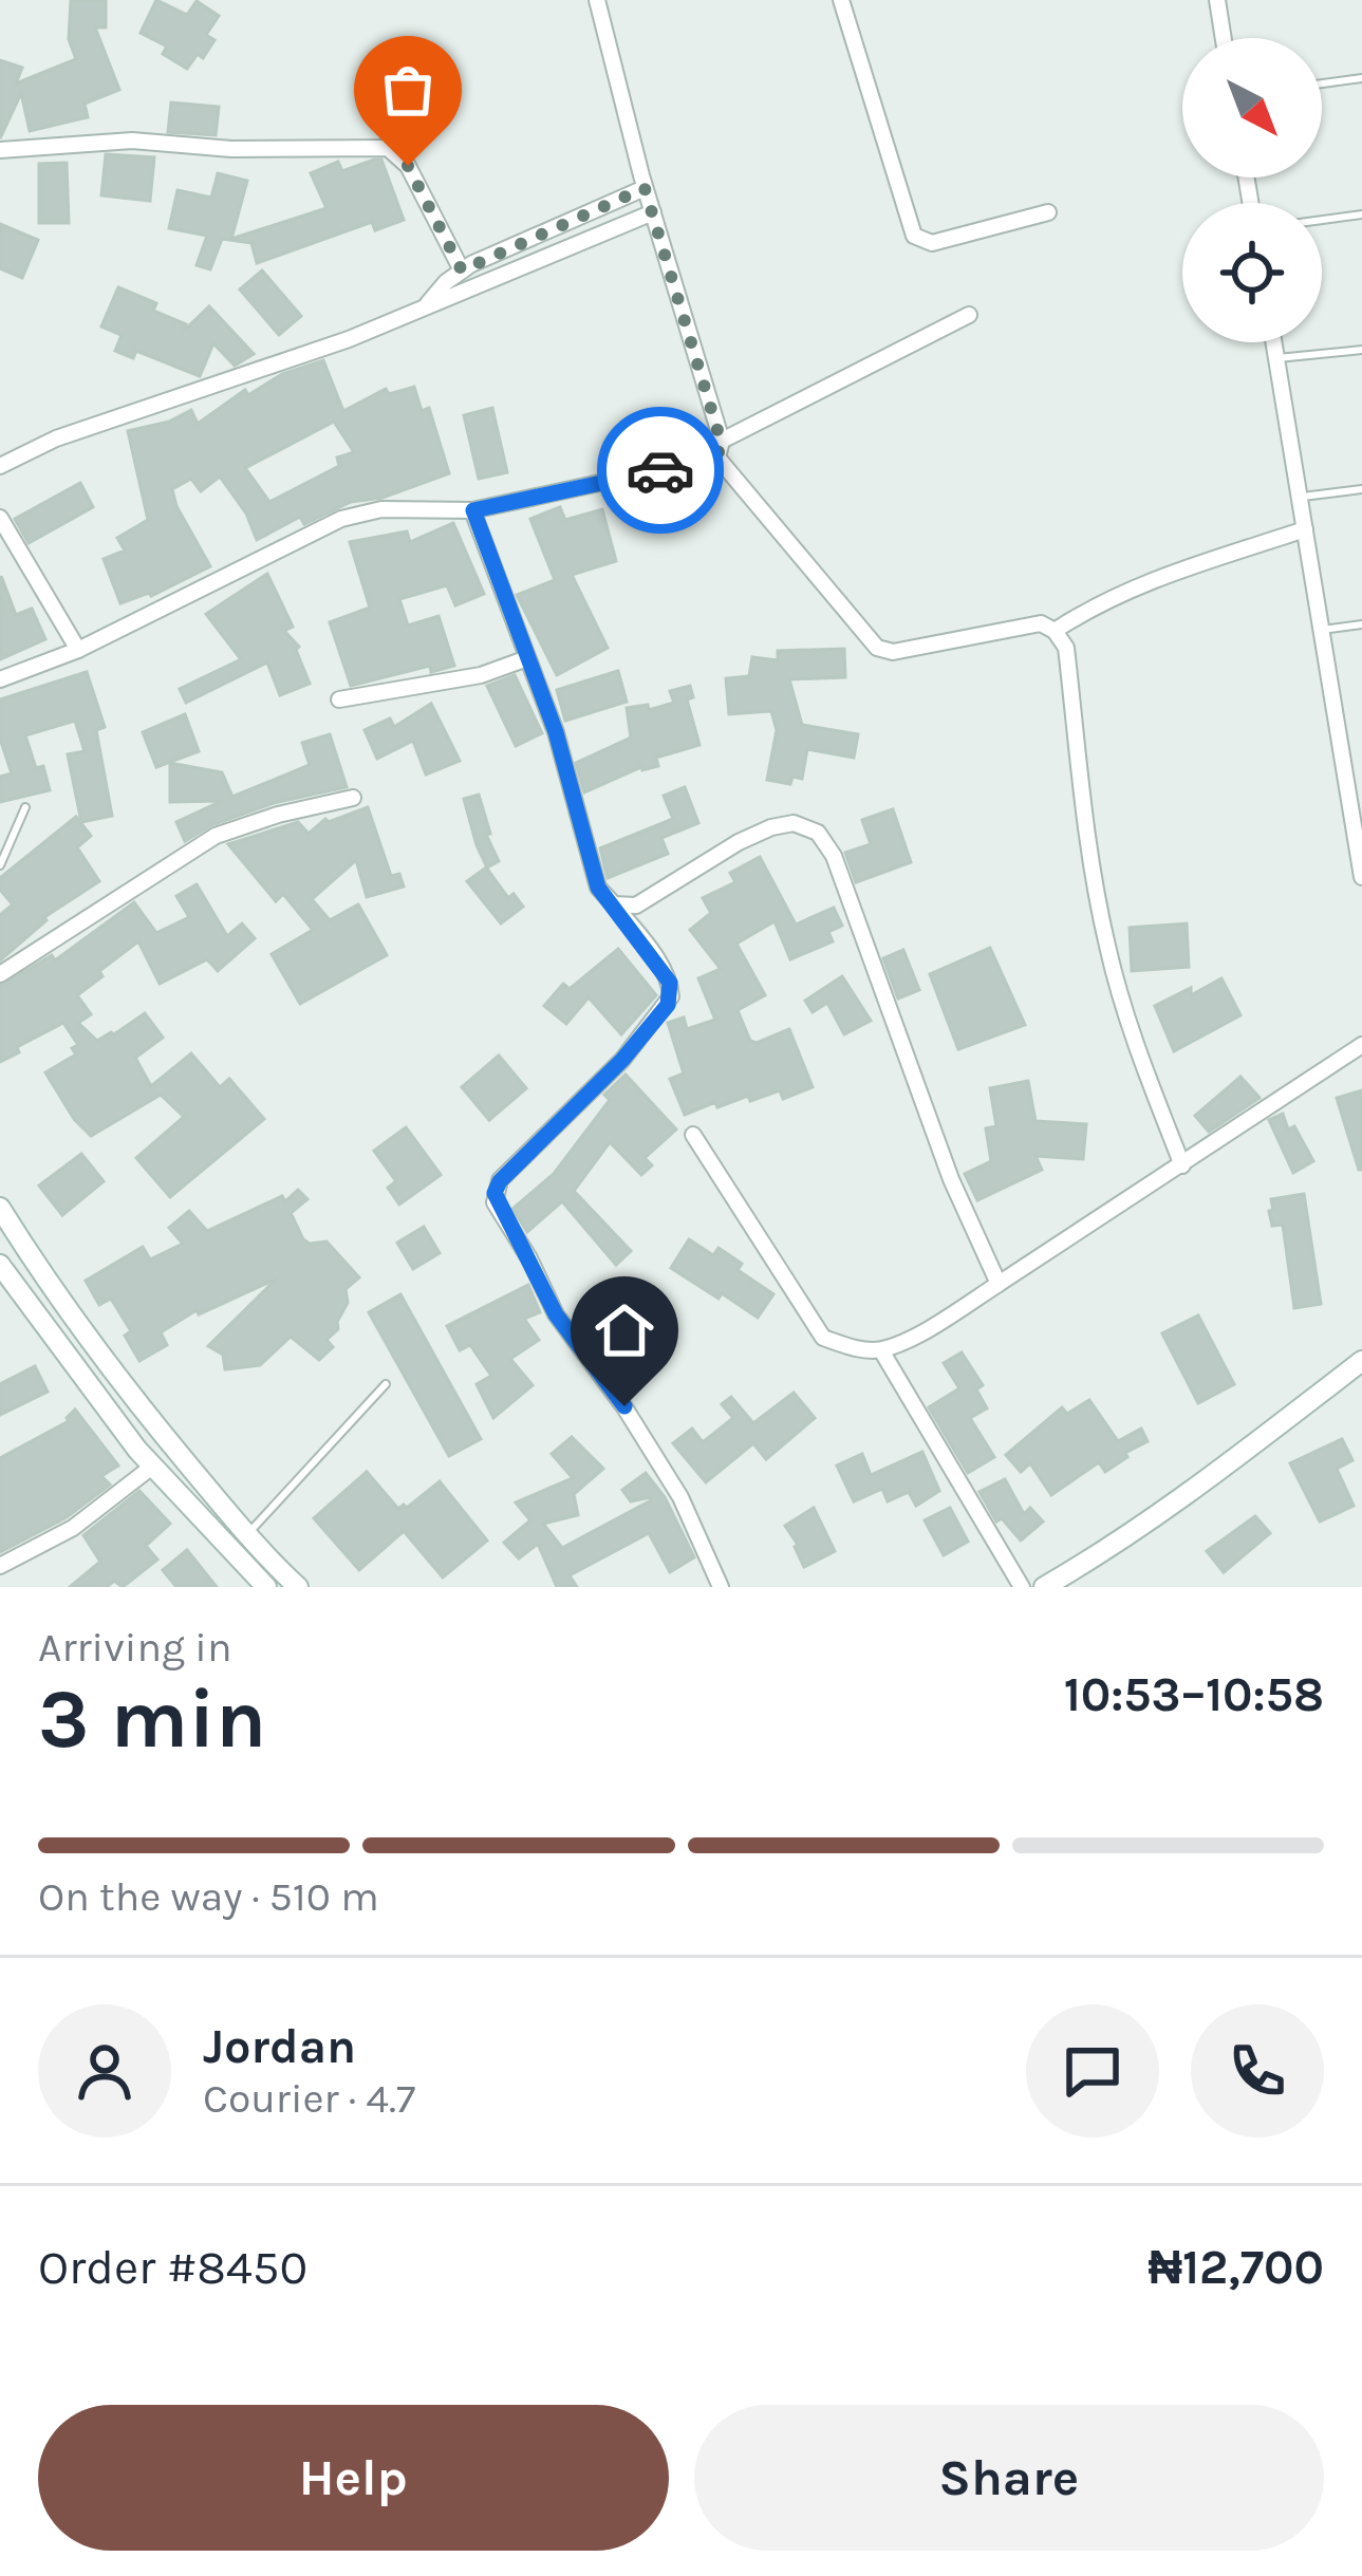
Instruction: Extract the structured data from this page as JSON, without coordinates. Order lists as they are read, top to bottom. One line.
{"north":"bottom right","page":{"heading":["3 min","Arriving in","10:53–10:58"],"panel":["Jordan","Courier · 4.7","Order #8450","₦12,700"],"bar":"On the way · 510 m","buttons":["Help","Share"]}}
